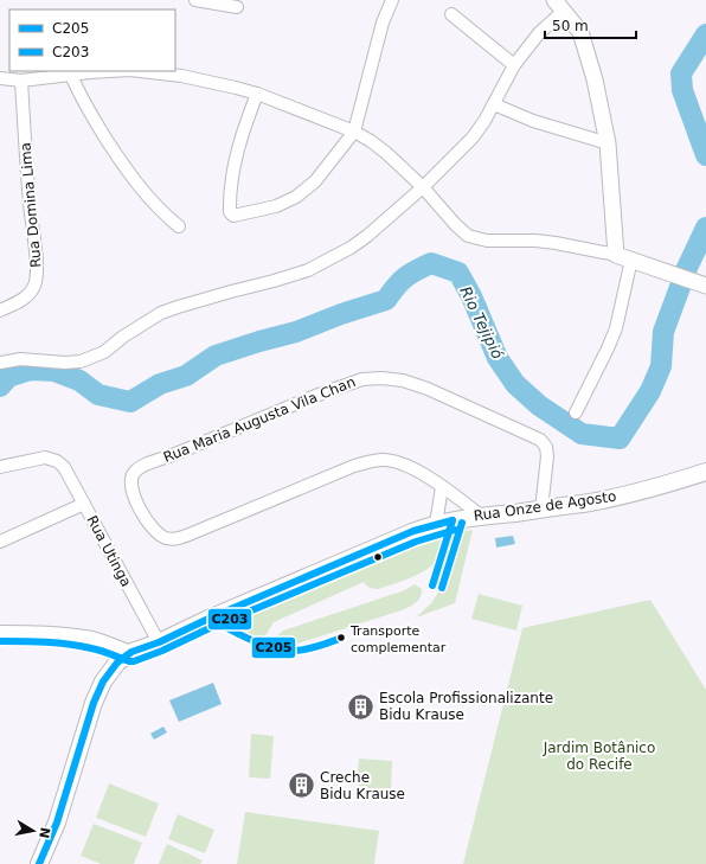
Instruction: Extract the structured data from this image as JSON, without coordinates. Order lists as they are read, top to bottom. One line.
{"streets":{"main road":["Rua Onze de Agosto"],"street":["Rua Domina Lima","Rua Maria Augusta Vila Chan","Rua Utinga"]},"crossings":[["Rua Maria Augusta Vila Chan","Rua Onze de Agosto"],["Rua Onze de Agosto","Rua Utinga"]],"water":["Rio Tejipió"],"parks":["Jardim Botânico do Recife"],"places":{"other":["Transporte complementar"],"building":["Escola Profissionalizante Bidu Krause","Creche Bidu Krause"]},"lines":["transit line C205","transit line C203"],"legend":["C205","C203"],"scale_bar":"50 m","north":"right"}
